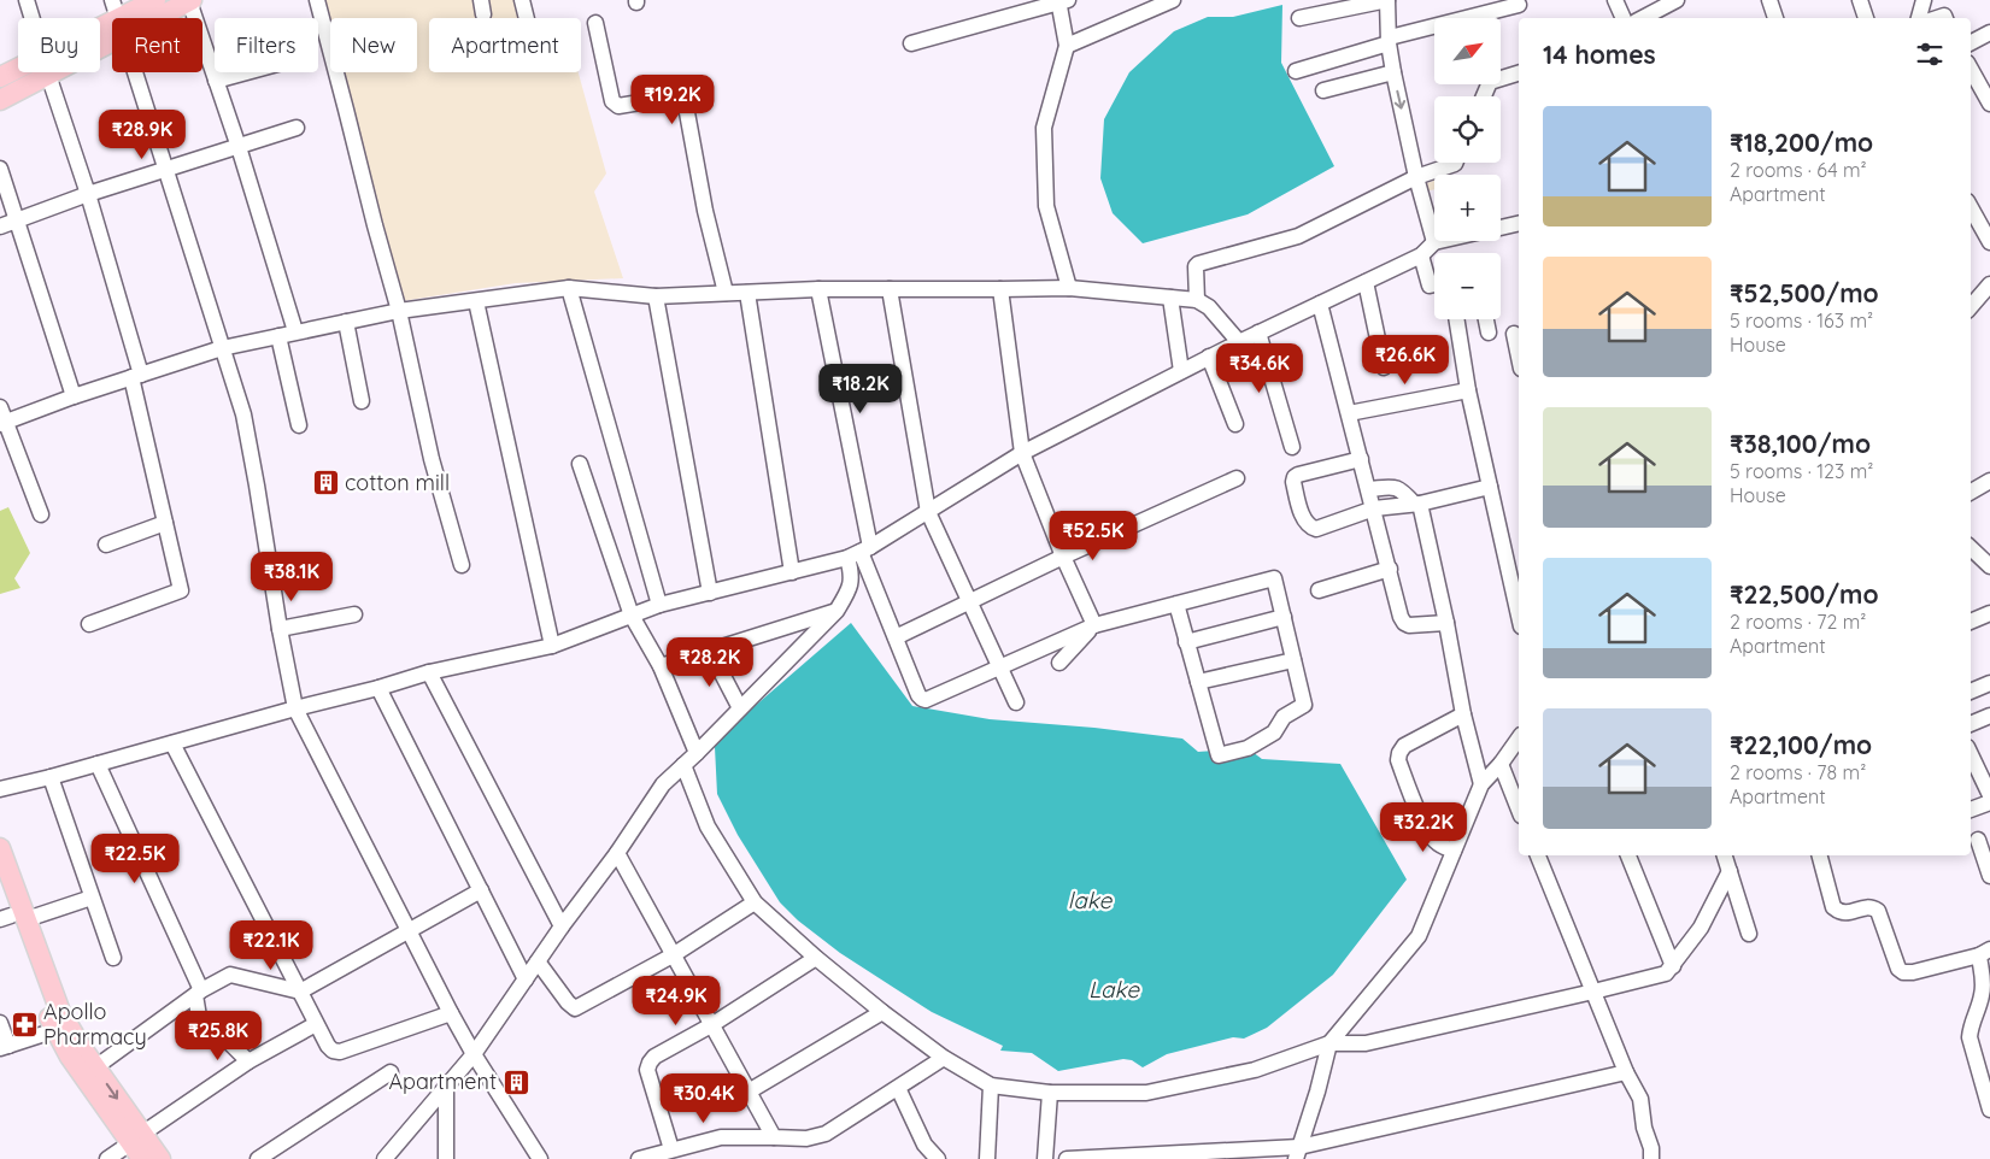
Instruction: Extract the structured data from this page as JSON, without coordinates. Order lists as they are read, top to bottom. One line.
{"water":["lake","Lake"],"places":{"building":["cotton mill","Apartment"],"pharmacy":["Apollo Pharmacy"]},"north":"top right","page":{"map_buttons":["+","−"],"chip":["Buy","Rent","Filters","New","Apartment"],"heading":"14 homes","price":["₹19.2K","₹28.9K","₹26.6K","₹34.6K","₹18.2K","₹52.5K","₹38.1K","₹28.2K","₹32.2K","₹22.5K","₹22.1K","₹24.9K","₹25.8K","₹30.4K"],"list":[{"name":"₹18,200/mo","note":"2 rooms · 64 m² · Apartment"},{"name":"₹52,500/mo","note":"5 rooms · 163 m² · House"},{"name":"₹38,100/mo","note":"5 rooms · 123 m² · House"},{"name":"₹22,500/mo","note":"2 rooms · 72 m² · Apartment"},{"name":"₹22,100/mo","note":"2 rooms · 78 m² · Apartment"}]}}
